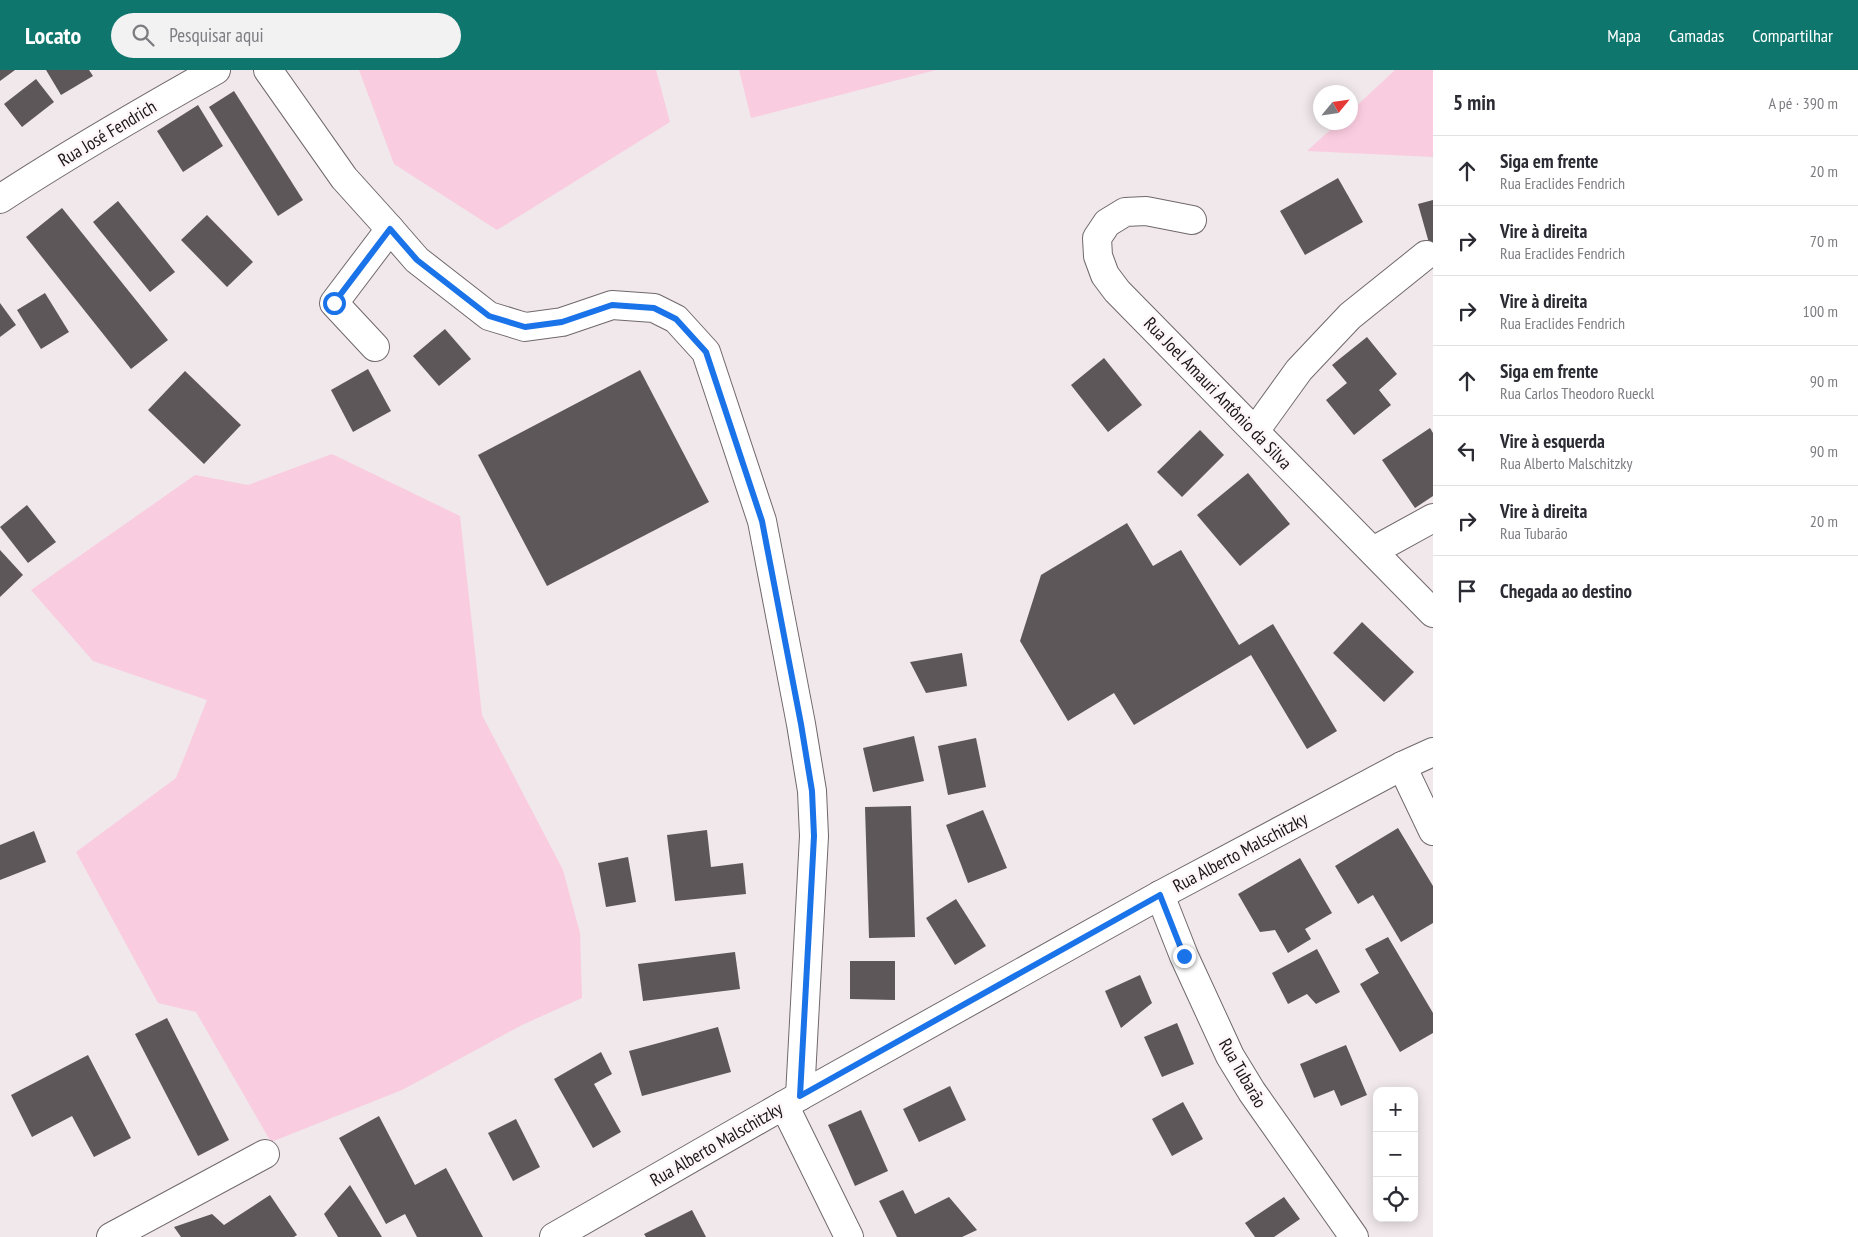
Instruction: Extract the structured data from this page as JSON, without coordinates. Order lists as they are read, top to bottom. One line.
{"streets":{"street":["Rua José Fendrich","Rua Joel Amauri Antônio da Silva","Rua Alberto Malschitzky","Rua Tubarão"]},"crossings":[["Rua Alberto Malschitzky","Rua Tubarão"]],"north":"top right","page":{"header":"Locato","search":"Pesquisar aqui","nav":["Mapa","Camadas","Compartilhar"],"heading":["5 min","A pé · 390 m"],"list":[["Siga em frente","Rua Eraclides Fendrich","20 m"],["Vire à direita","Rua Eraclides Fendrich","70 m"],["Vire à direita","Rua Eraclides Fendrich","100 m"],["Siga em frente","Rua Carlos Theodoro Rueckl","90 m"],["Vire à esquerda","Rua Alberto Malschitzky","90 m"],["Vire à direita","Rua Tubarão","20 m"],"Chegada ao destino"],"map_buttons":["+","−"]}}
